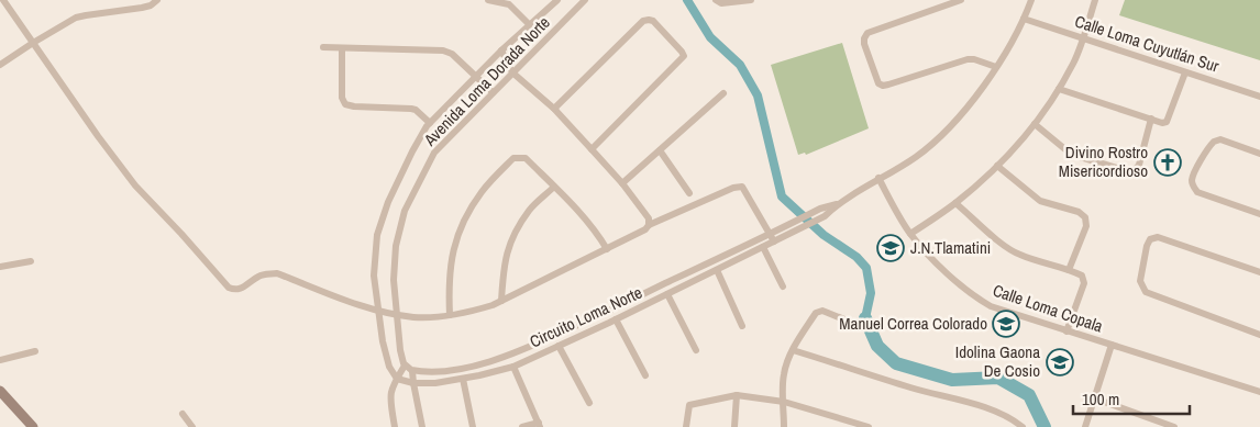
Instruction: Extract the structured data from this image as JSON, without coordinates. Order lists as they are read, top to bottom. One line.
{"streets":{"street":["Calle Loma Cuyutlán Sur","Avenida Loma Dorada Norte","Calle Loma Copala","Circuito Loma Norte"]},"crossings":[["Calle Loma Cuyutlán Sur","Circuito Loma Norte"],["Calle Loma Copala","Circuito Loma Norte"]],"places":{"church":["Divino Rostro Misericordioso"],"school or university":["J.N.Tlamatini","Manuel Correa Colorado","Idolina Gaona De Cosio"]},"scale_bar":"100 m"}
